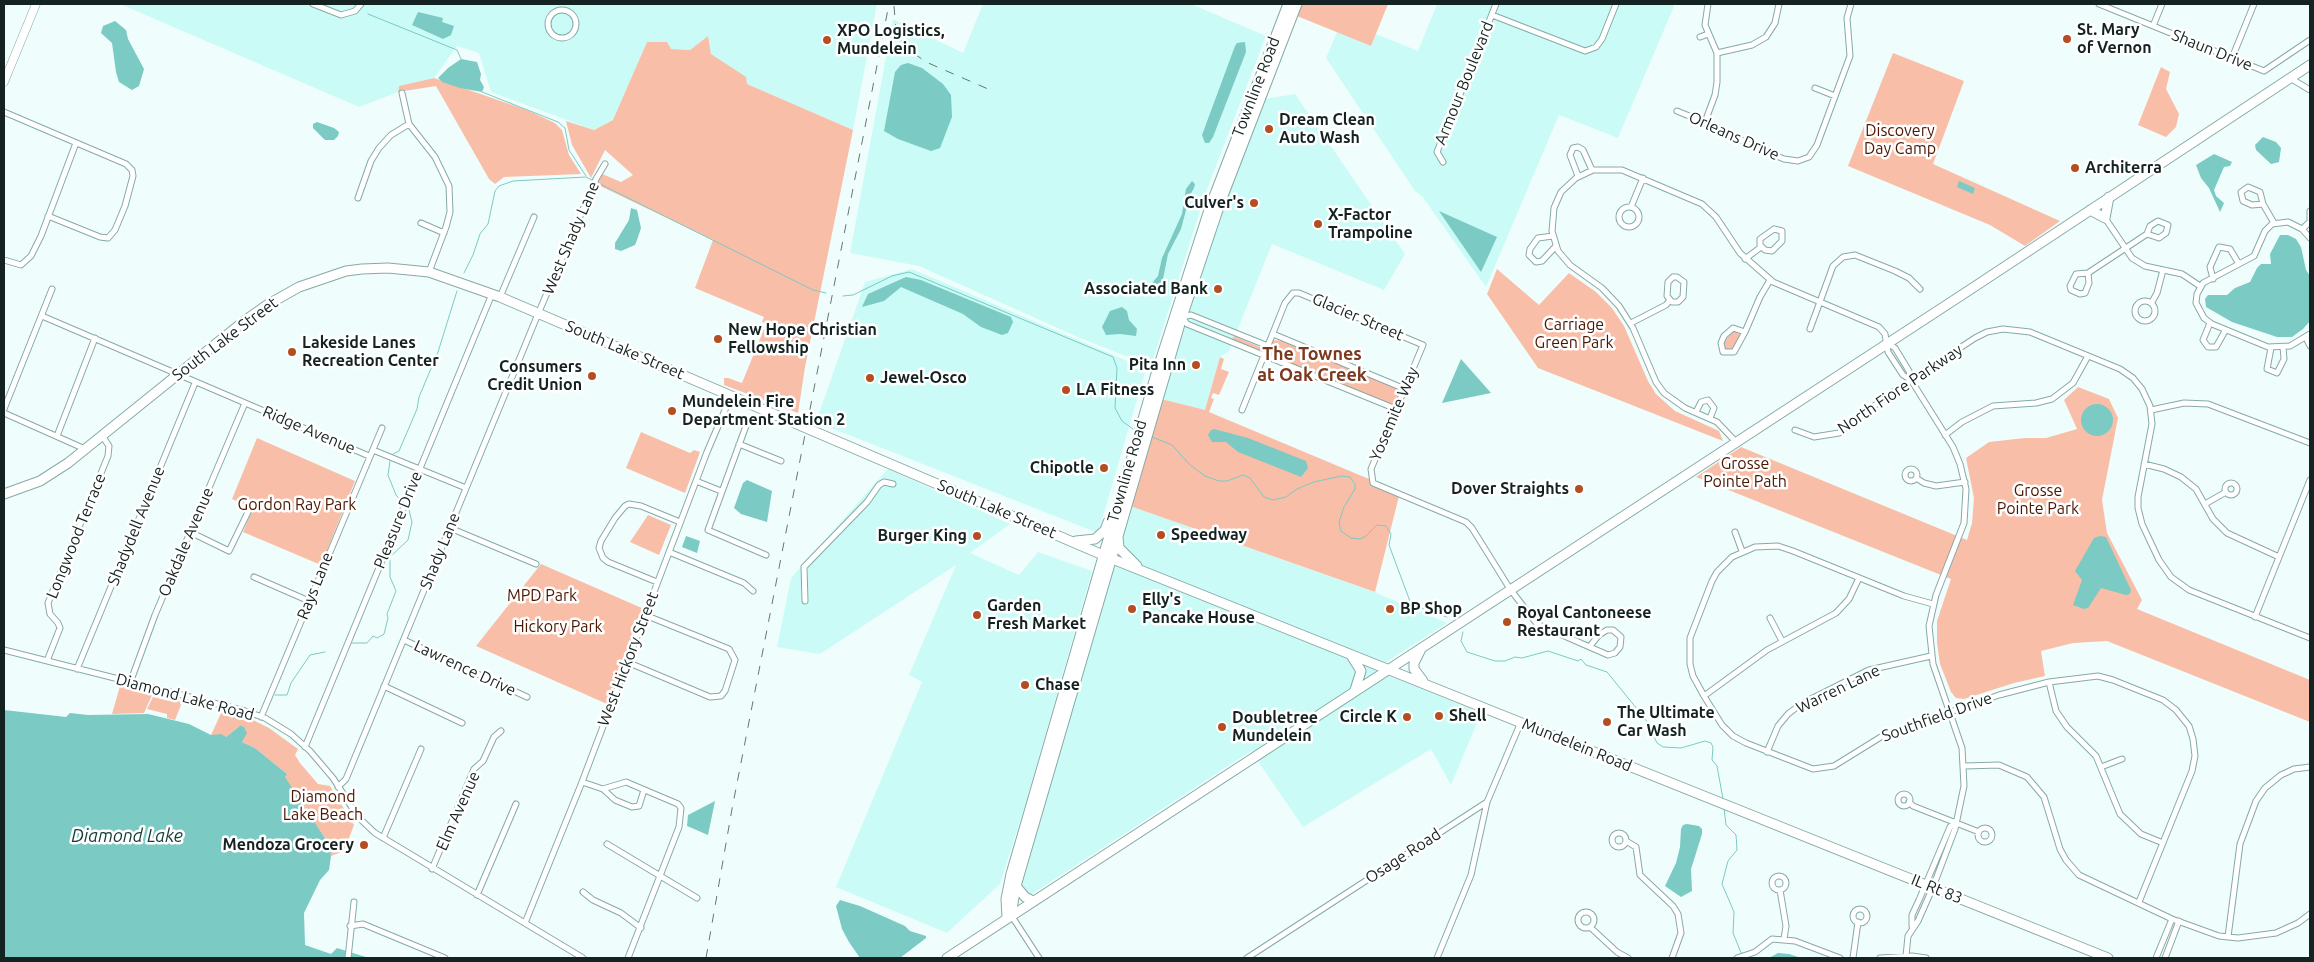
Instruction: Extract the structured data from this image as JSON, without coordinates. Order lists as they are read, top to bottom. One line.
{"streets":{"main road":["Townline Road","South Lake Street","Mundelein Road","IL Rt 83"],"street":["Shaun Drive","Armour Boulevard","Orleans Drive","West Shady Lane","Glacier Street","North Fiore Parkway","Yosemite Way","Ridge Avenue","Pleasure Drive","Shadydell Avenue","Longwood Terrace","Oakdale Avenue","Shady Lane","Rays Lane","West Hickory Street","Lawrence Drive","Warren Lane","Diamond Lake Road","Southfield Drive","Elm Avenue","Osage Road"]},"crossings":[["Townline Road","South Lake Street"],["West Shady Lane","South Lake Street"],["West Shady Lane","Shady Lane"],["Glacier Street","Yosemite Way"],["South Lake Street","Ridge Avenue"],["South Lake Street","Pleasure Drive"],["South Lake Street","Longwood Terrace"],["South Lake Street","Shady Lane"],["South Lake Street","West Hickory Street"],["South Lake Street","Mundelein Road"],["Ridge Avenue","Pleasure Drive"],["Ridge Avenue","Shadydell Avenue"],["Ridge Avenue","Oakdale Avenue"],["Ridge Avenue","Shady Lane"],["Ridge Avenue","Rays Lane"],["Pleasure Drive","Diamond Lake Road"],["Shadydell Avenue","Diamond Lake Road"],["Longwood Terrace","Diamond Lake Road"],["Oakdale Avenue","Diamond Lake Road"],["Shady Lane","Lawrence Drive"],["Shady Lane","Diamond Lake Road"],["Rays Lane","Diamond Lake Road"],["West Hickory Street","Diamond Lake Road"],["Warren Lane","Southfield Drive"],["Diamond Lake Road","Elm Avenue"],["Mundelein Road","IL Rt 83"]],"districts":["The Townes at Oak Creek"],"water":["Diamond Lake"],"parks":["Discovery Day Camp","Carriage Green Park","Grosse Pointe Path","Grosse Pointe Park","Gordon Ray Park","MPD Park","Hickory Park","Diamond Lake Beach"],"places":["St. Mary of Vernon","XPO Logistics, Mundelein","Dream Clean Auto Wash","Architerra","Culver's","X-Factor Trampoline","Associated Bank","New Hope Christian Fellowship","Lakeside Lanes Recreation Center","Pita Inn","Consumers Credit Union","Jewel-Osco","LA Fitness","Mundelein Fire Department Station 2","Chipotle","Dover Straights","Speedway","Burger King","Elly's Pancake House","BP Shop","Garden Fresh Market","Royal Cantoneese Restaurant","Chase","Shell","Circle K","The Ultimate Car Wash","Doubletree Mundelein","Mendoza Grocery"]}
